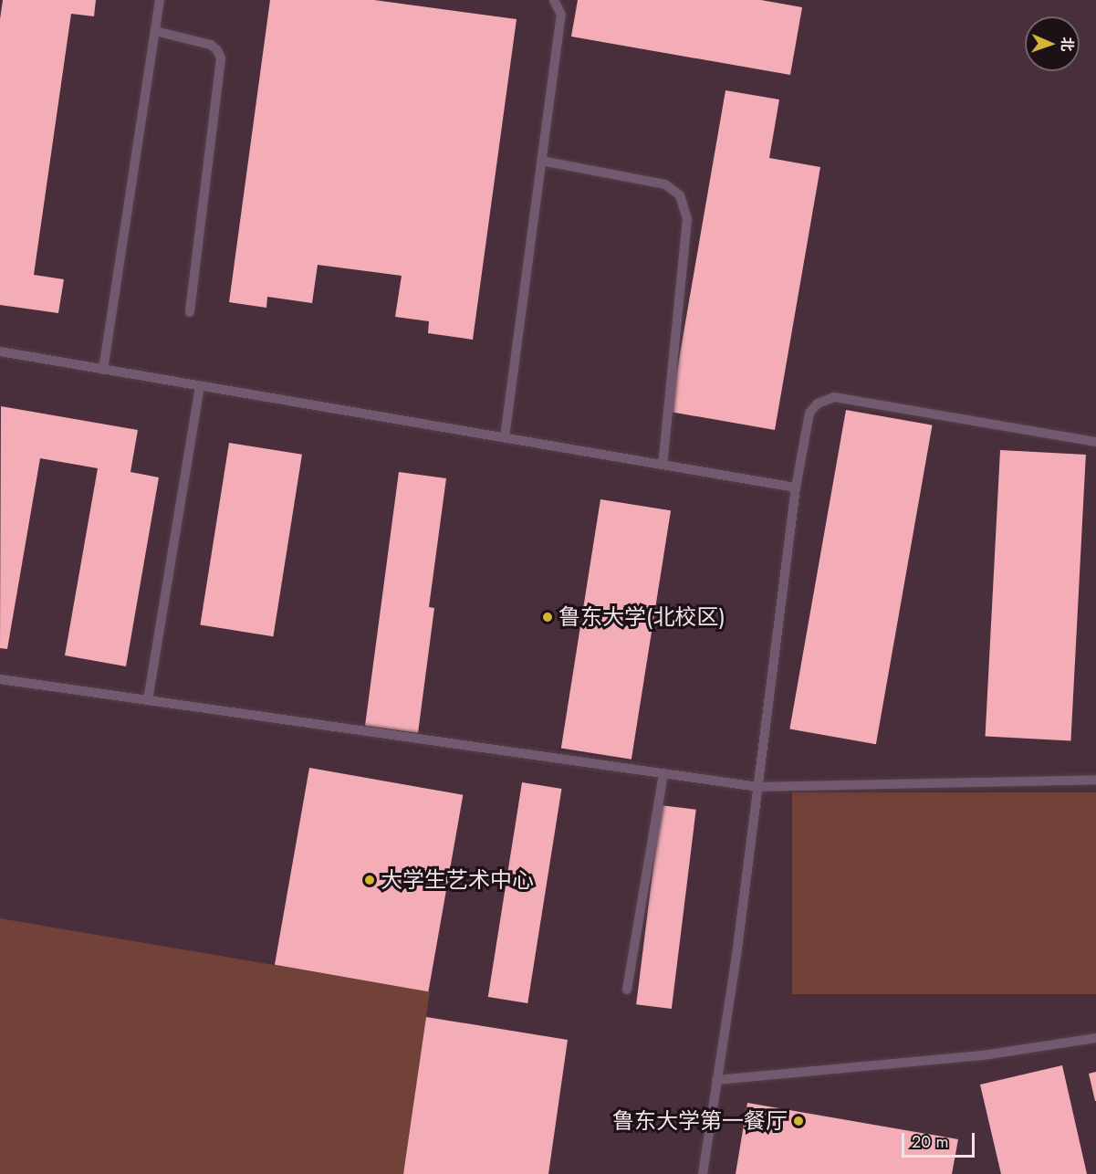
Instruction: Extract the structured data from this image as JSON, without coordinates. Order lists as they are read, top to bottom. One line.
{"places":["鲁东大学(北校区)","大学生艺术中心","鲁东大学第一餐厅"],"scale_bar":"20 m","north":"right"}
